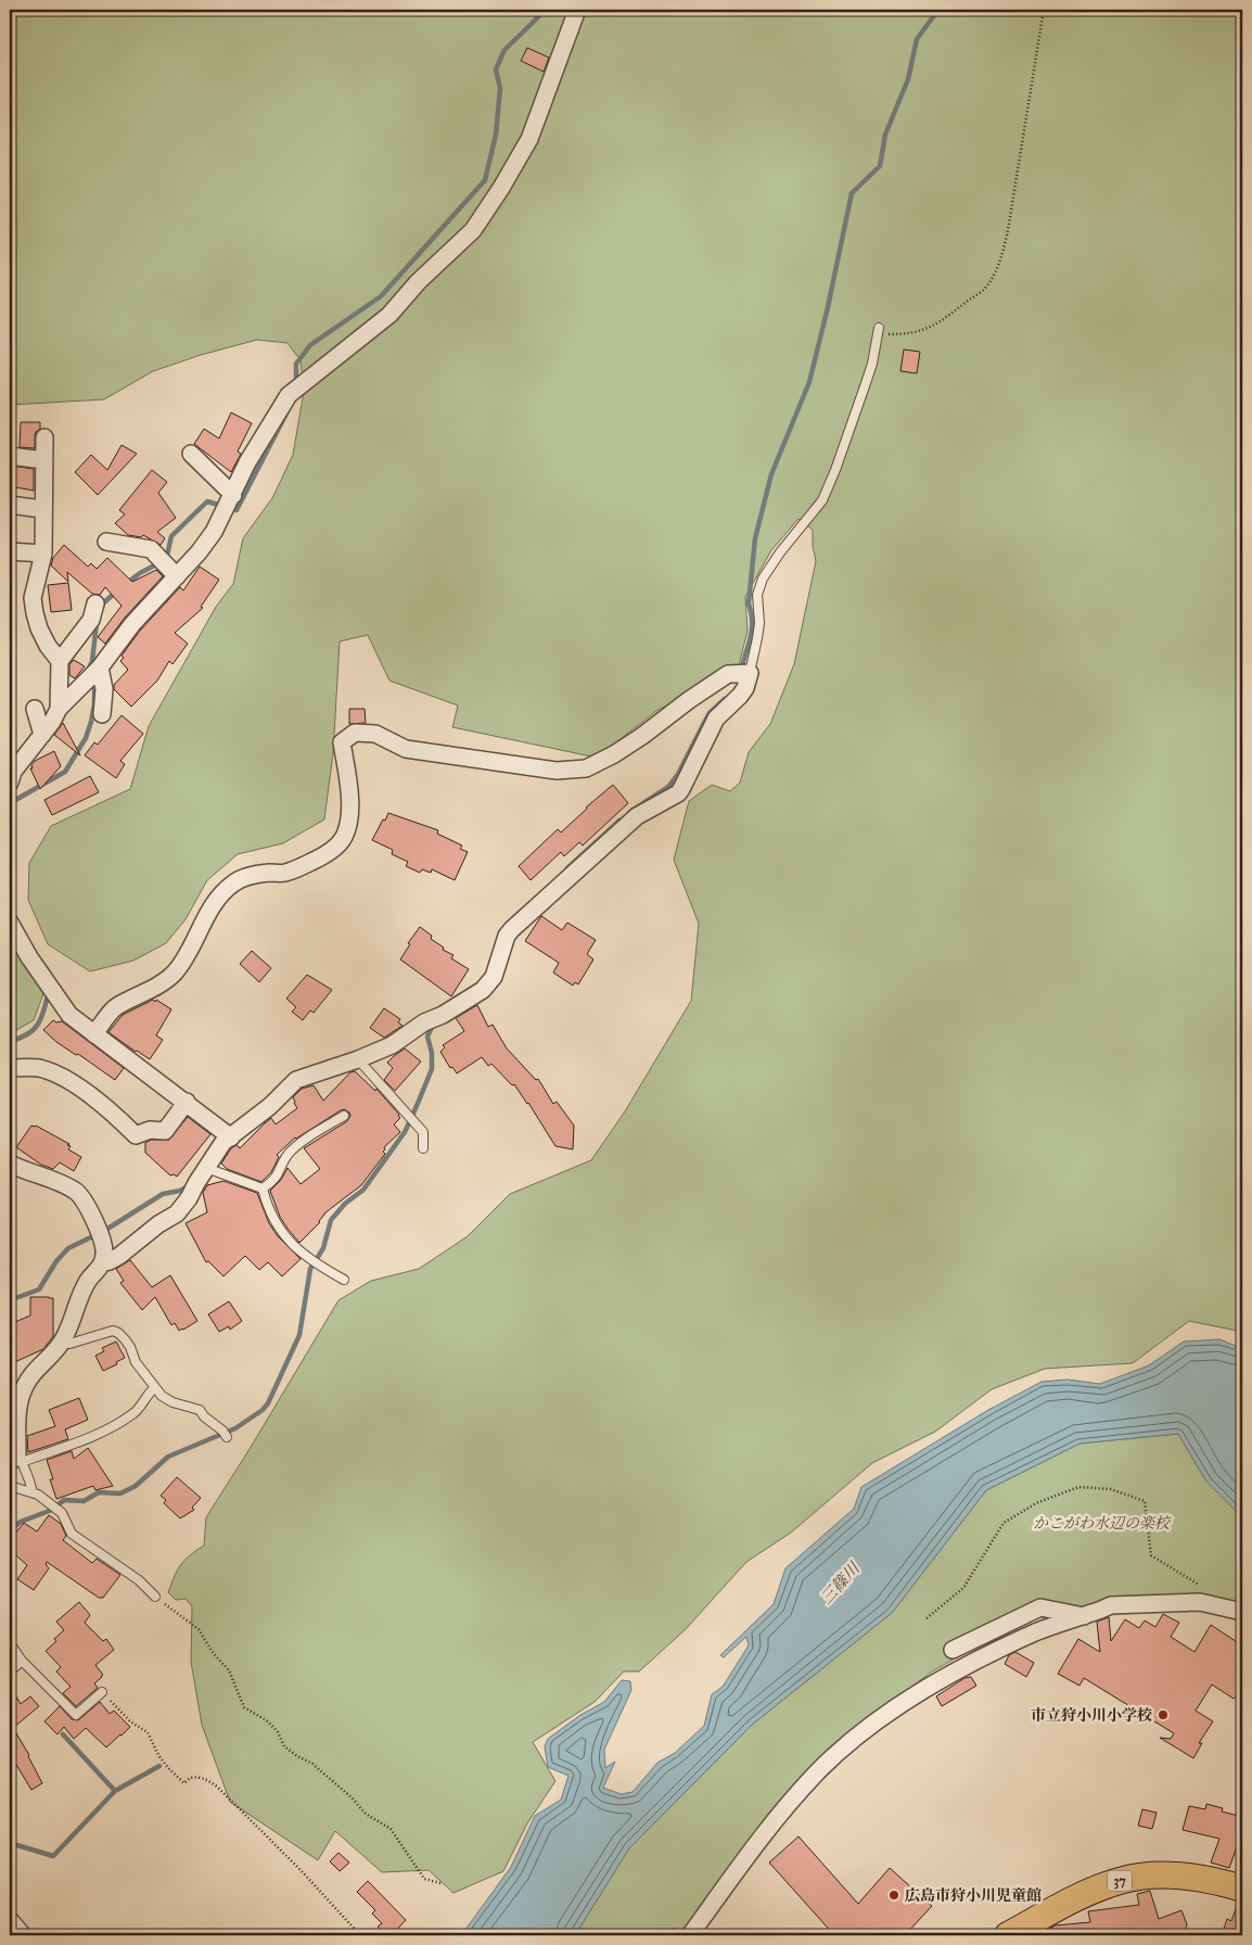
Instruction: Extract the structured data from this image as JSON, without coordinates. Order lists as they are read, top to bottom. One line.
{"streets":{"main road":["37"]},"water":["三篠川"],"parks":["かこがわ水辺の楽校"],"places":["市立狩小川小学校","広島市狩小川児童館"]}
